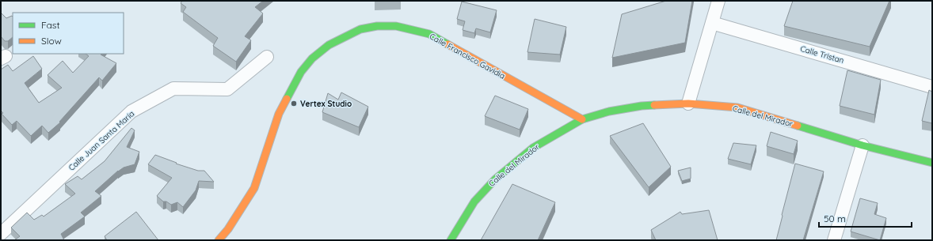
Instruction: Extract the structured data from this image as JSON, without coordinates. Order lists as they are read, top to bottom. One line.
{"streets":{"street":["Calle Tristan","Calle Francisco Gavidia","Calle del Mirador","Calle Juan Santa María"]},"crossings":[["Calle Francisco Gavidia","Calle del Mirador"]],"places":["Vertex Studio"],"legend":["Fast","Slow"],"scale_bar":"50 m"}
